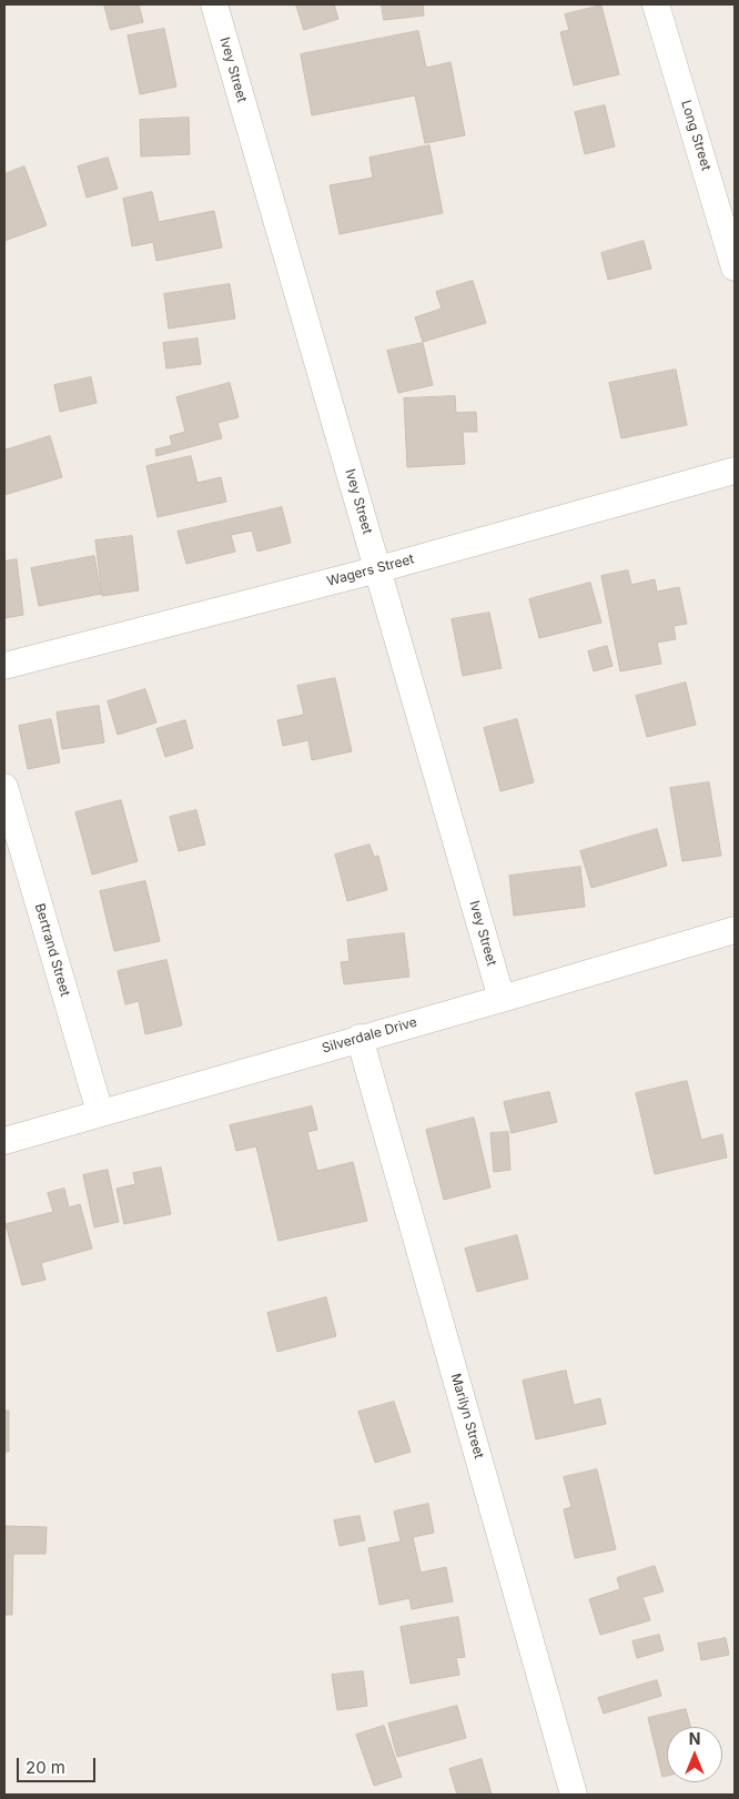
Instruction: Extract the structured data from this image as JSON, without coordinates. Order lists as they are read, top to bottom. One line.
{"streets":{"street":["Ivey Street","Long Street","Wagers Street","Bertrand Street","Silverdale Drive","Marilyn Street"]},"crossings":[["Ivey Street","Wagers Street"],["Ivey Street","Silverdale Drive"],["Bertrand Street","Silverdale Drive"],["Silverdale Drive","Marilyn Street"]],"scale_bar":"20 m","north":"top"}
